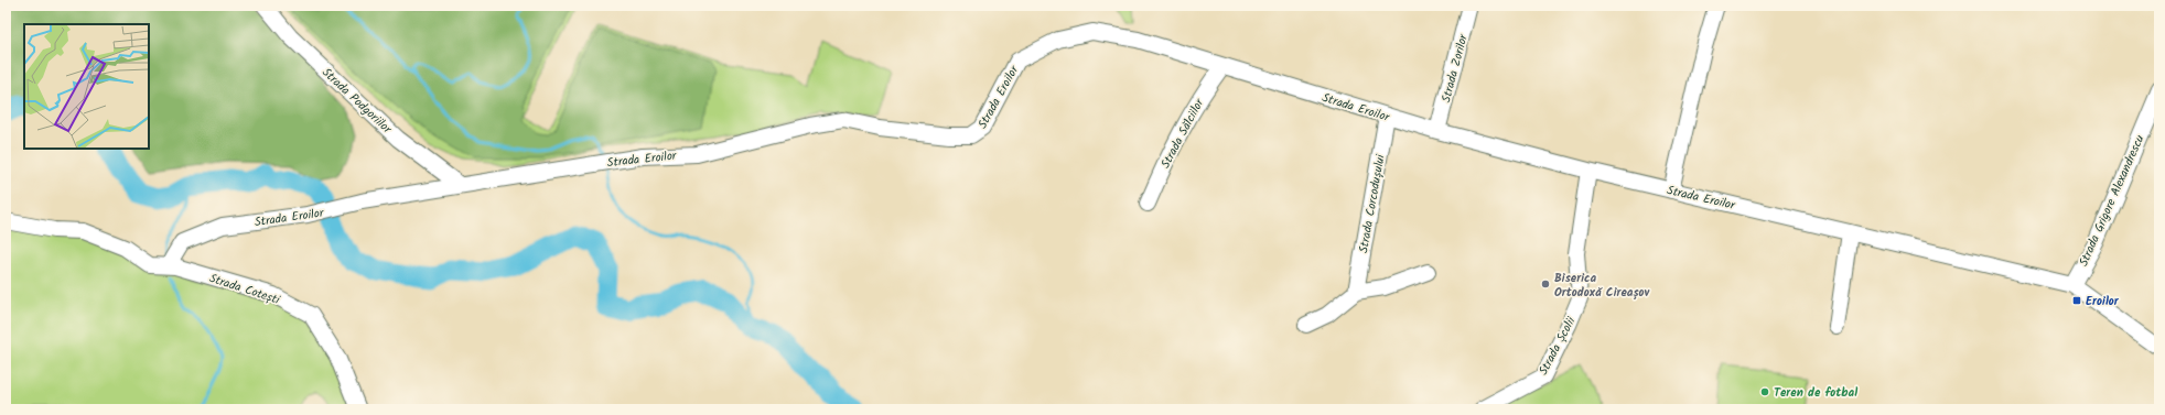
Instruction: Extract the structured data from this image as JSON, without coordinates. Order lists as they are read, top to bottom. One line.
{"streets":{"street":["Strada Zorilor","Strada Eroilor","Strada Podgoriilor","Strada Sălciilor","Strada Grigore Alexandrescu","Strada Corcodușului","Strada Cotești","Strada Școlii"]},"crossings":[["Strada Zorilor","Strada Eroilor"],["Strada Eroilor","Strada Podgoriilor"],["Strada Eroilor","Strada Sălciilor"],["Strada Eroilor","Strada Grigore Alexandrescu"],["Strada Eroilor","Strada Corcodușului"],["Strada Eroilor","Strada Cotești"],["Strada Eroilor","Strada Școlii"]],"places":{"other":["Biserica Ortodoxă Cireașov","Teren de fotbal"],"transit":["Eroilor"]}}
